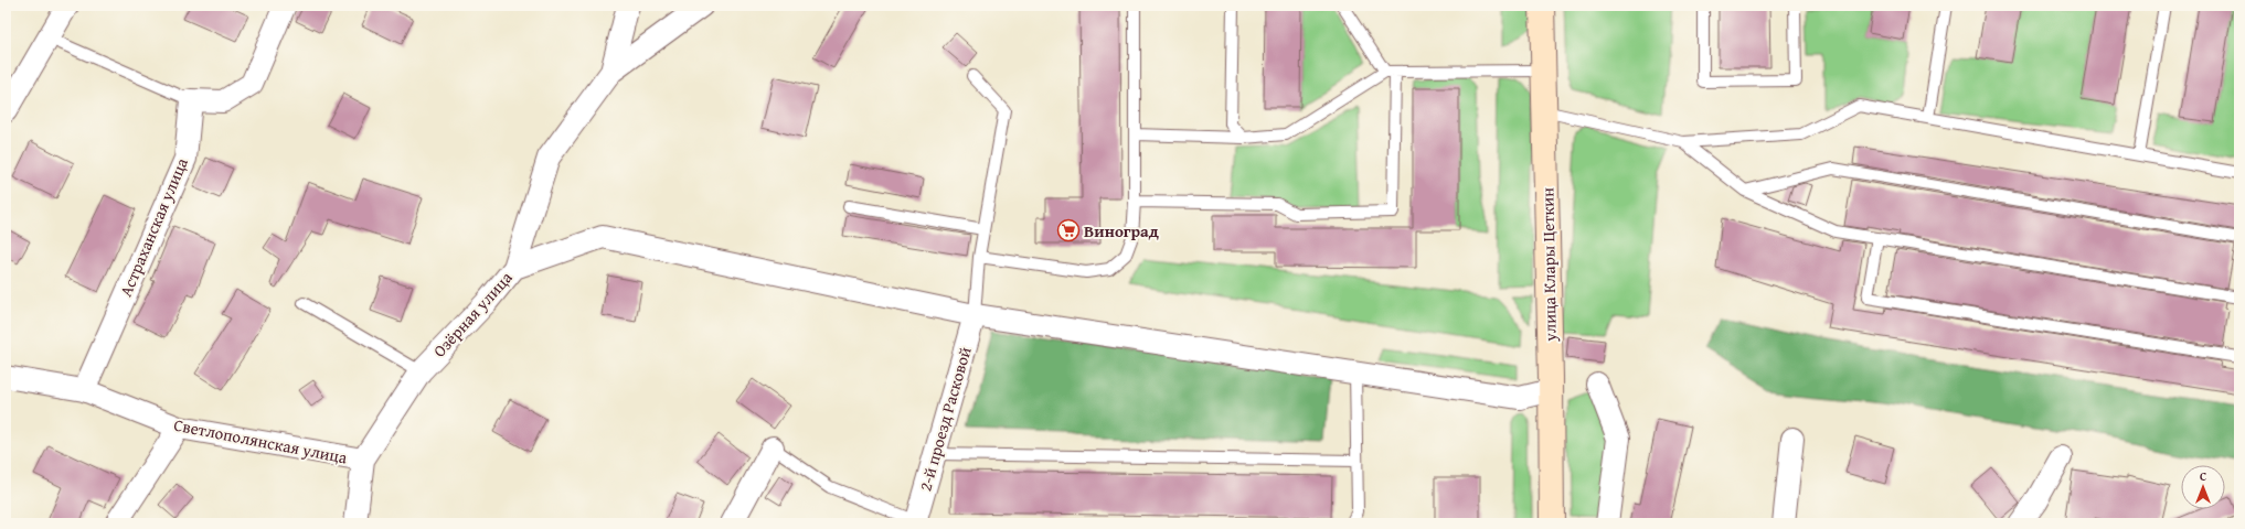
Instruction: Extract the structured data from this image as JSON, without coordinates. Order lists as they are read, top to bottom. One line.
{"streets":{"main road":["улица Клары Цеткин"],"street":["Астраханская улица","Озёрная улица","2-й проезд Расковой","Светлополянская улица"]},"crossings":[["Астраханская улица","Светлополянская улица"],["Озёрная улица","Светлополянская улица"]],"places":{"supermarket":["Виноград"]},"north":"top"}
